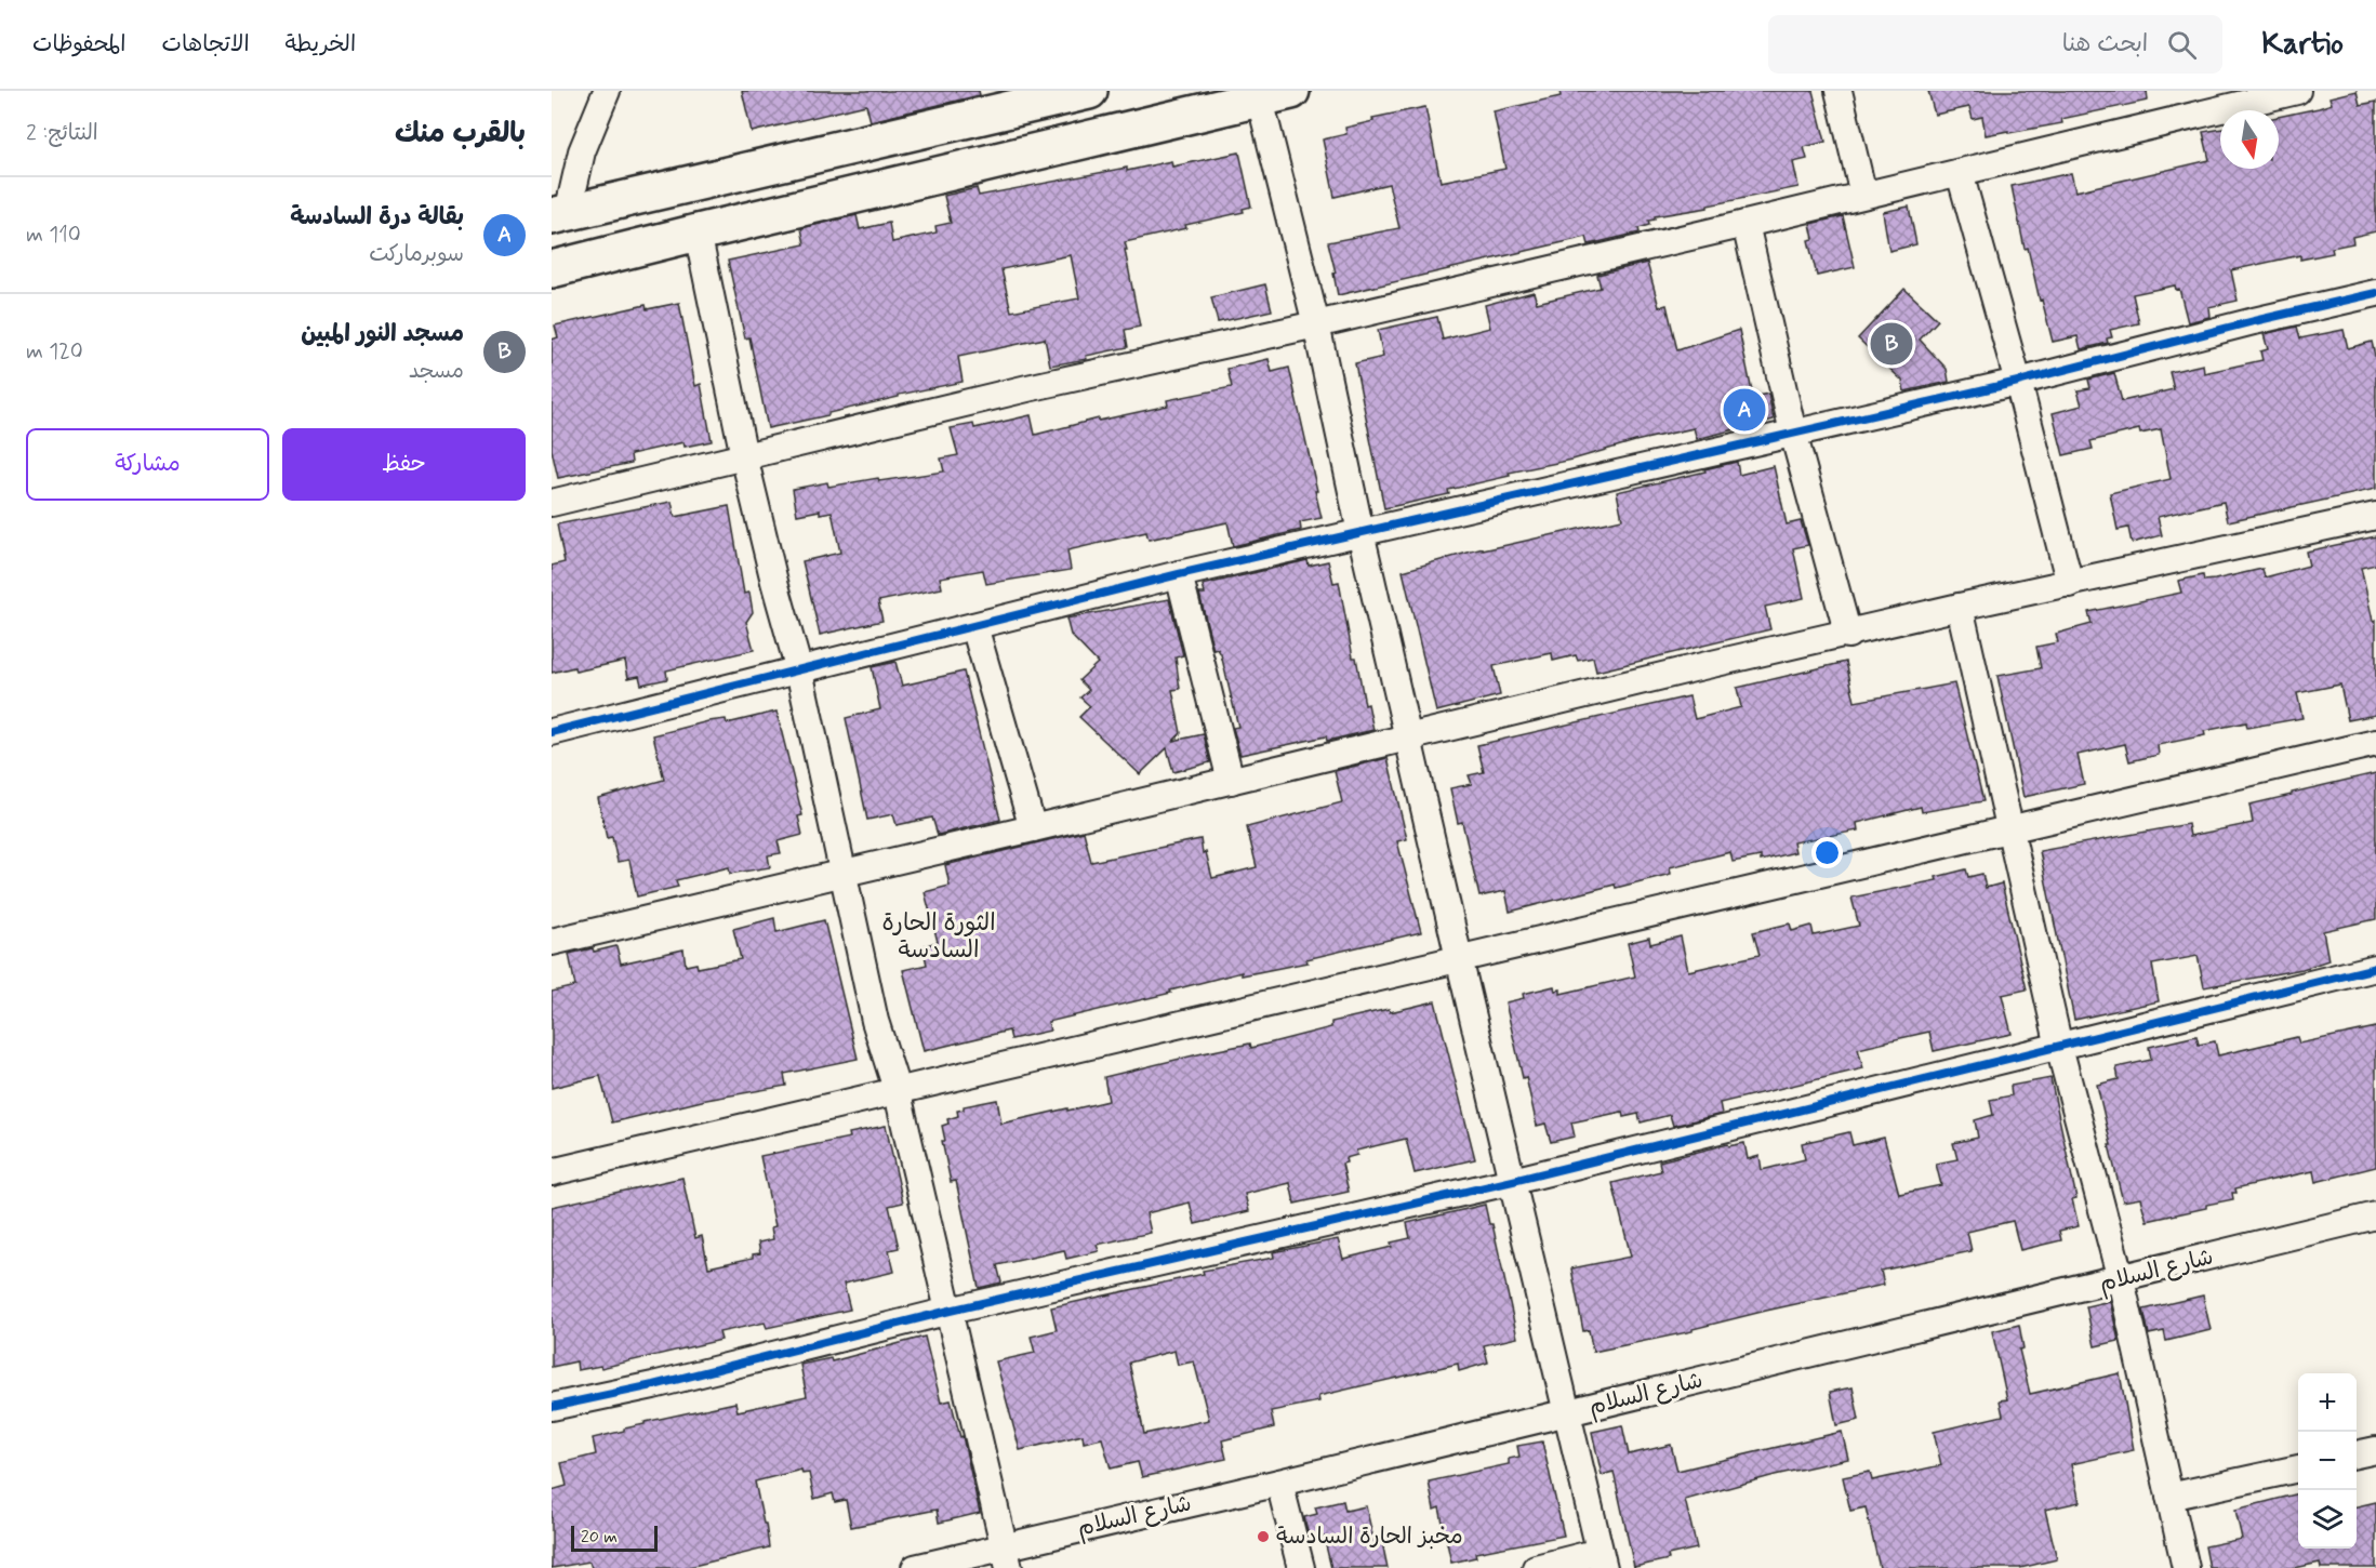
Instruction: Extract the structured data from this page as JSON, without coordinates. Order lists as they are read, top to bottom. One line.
{"streets":{"street":["شارع السلام"]},"districts":["الثورة الحارة السادسة"],"places":["مخبز الحارة السادسة"],"scale_bar":"20 m","north":"bottom","page":{"header":"Kartio","search":"ابحث هنا","nav":["الخريطة","الاتجاهات","المحفوظات"],"heading":["بالقرب منك","النتائج: 2"],"list":[{"mark":"A","name":"بقالة درة السادسة","note":"سوبرماركت","value":"110 m"},{"mark":"B","name":"مسجد النور المبين","note":"مسجد","value":"120 m"}],"pins":["B","A"],"buttons":["حفظ","مشاركة"],"map_buttons":["+","−"],"scale":"20 m"}}
